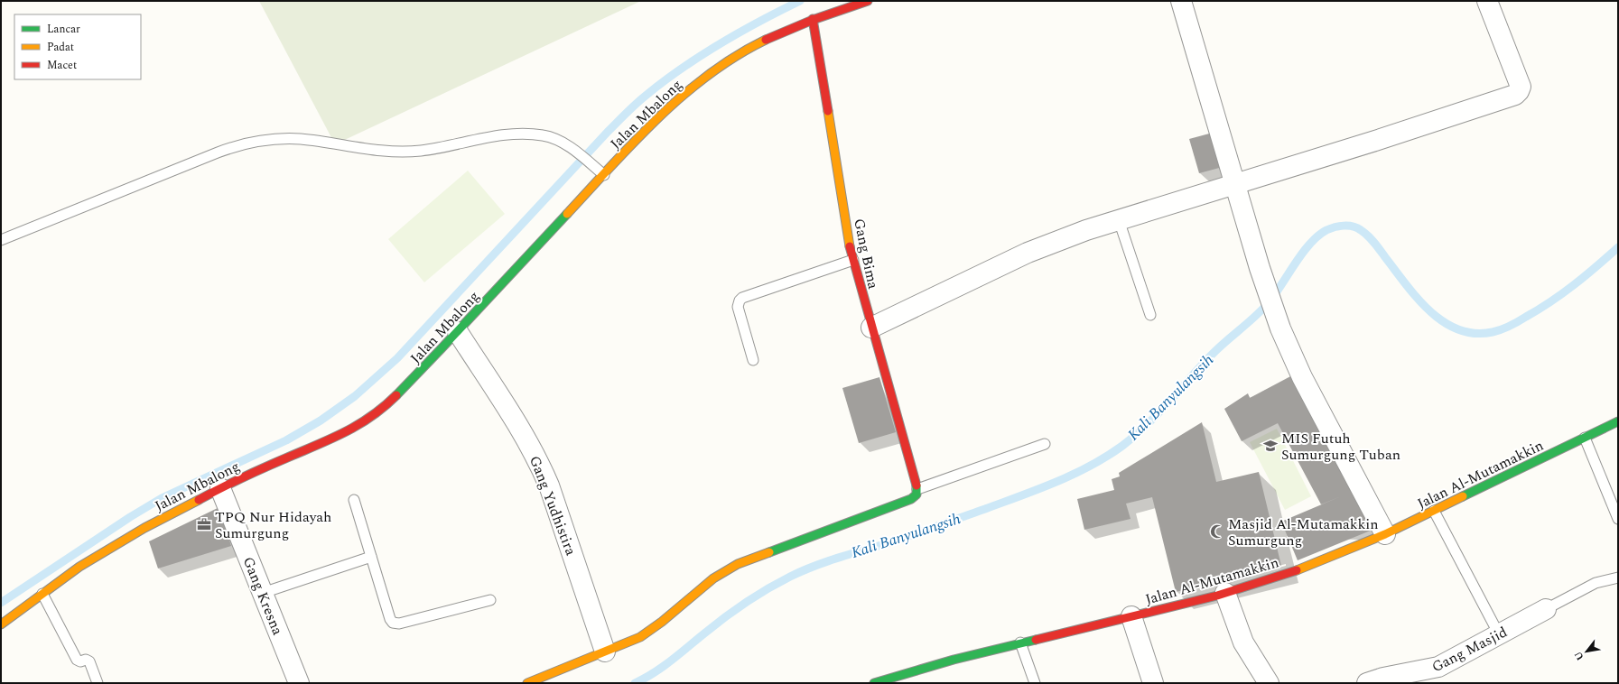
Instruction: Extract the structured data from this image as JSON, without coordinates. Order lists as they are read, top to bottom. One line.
{"streets":{"street":["Jalan Mbalong","Gang Bima","Jalan Al-Mutamakkin","Gang Yudhistira","Gang Kresna","Gang Masjid"]},"crossings":[["Jalan Mbalong","Gang Bima"],["Jalan Mbalong","Gang Yudhistira"],["Jalan Mbalong","Gang Kresna"]],"water":["Kali Banyulangsih"],"places":{"school or university":["MIS Futuh Sumurgung Tuban"],"office":["TPQ Nur Hidayah Sumurgung"],"mosque":["Masjid Al-Mutamakkin Sumurgung"]},"legend":["Lancar","Padat","Macet"],"north":"bottom left"}
